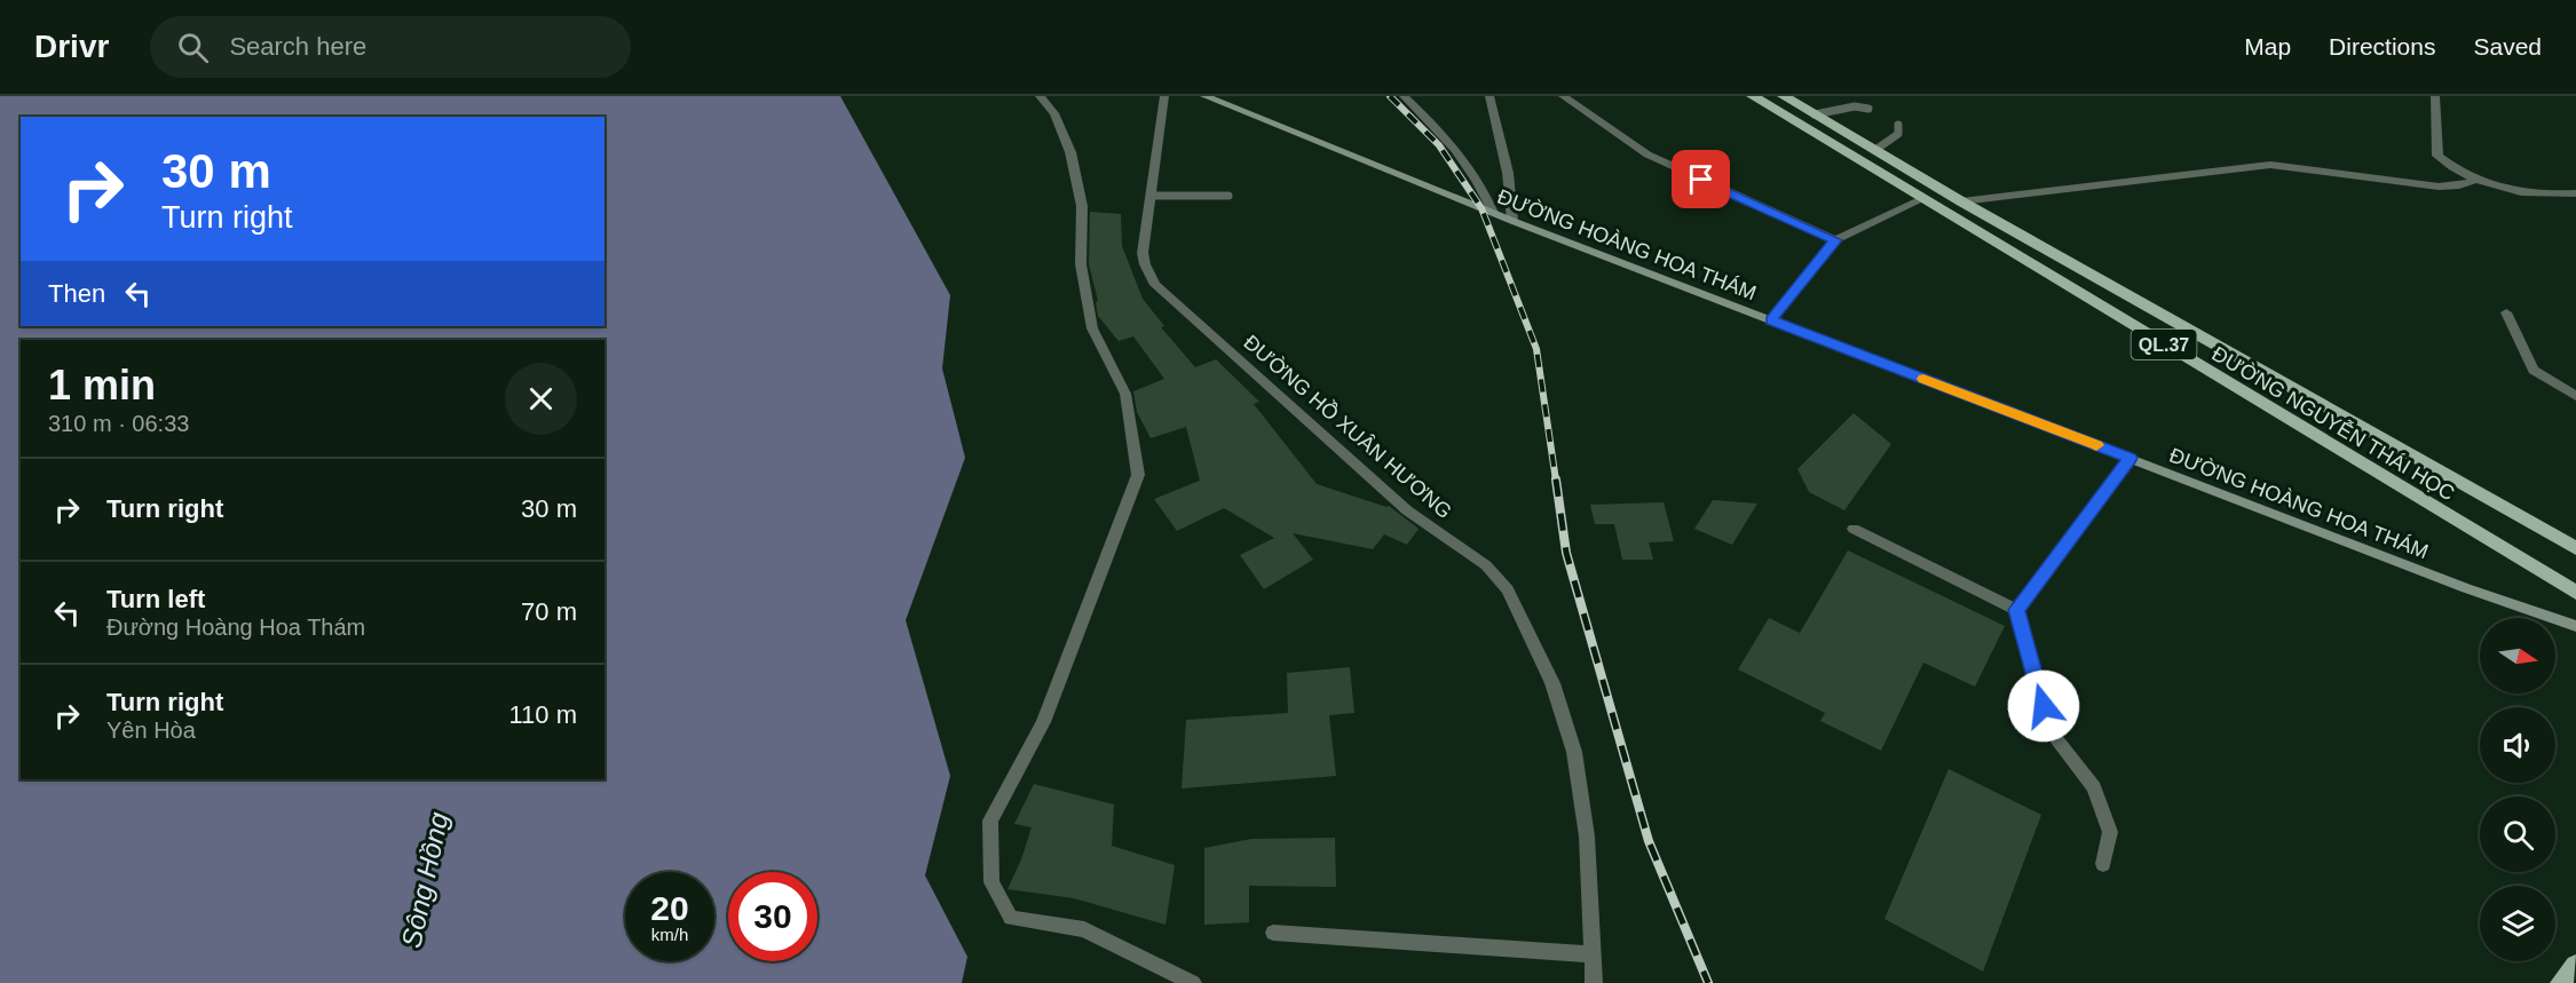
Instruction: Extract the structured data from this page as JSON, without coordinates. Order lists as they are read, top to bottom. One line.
{"streets":{"main road":["QL.37","ĐƯỜNG NGUYỄN THÁI HỌC"],"street":["ĐƯỜNG HOÀNG HOA THÁM","ĐƯỜNG HỒ XUÂN HƯƠNG"]},"water":["Sông Hồng"],"north":"right","page":{"header":"Drivr","search":"Search here","nav":["Map","Directions","Saved"],"turn":["30 m","Turn right"],"then":"Then","heading":["1 min","310 m · 06:33"],"list":[{"name":"Turn right","value":"30 m"},{"name":"Turn left","note":"Đường Hoàng Hoa Thám","value":"70 m"},{"name":"Turn right","note":"Yên Hòa","value":"110 m"}],"speed":"20 km/h","limit":"30"}}
